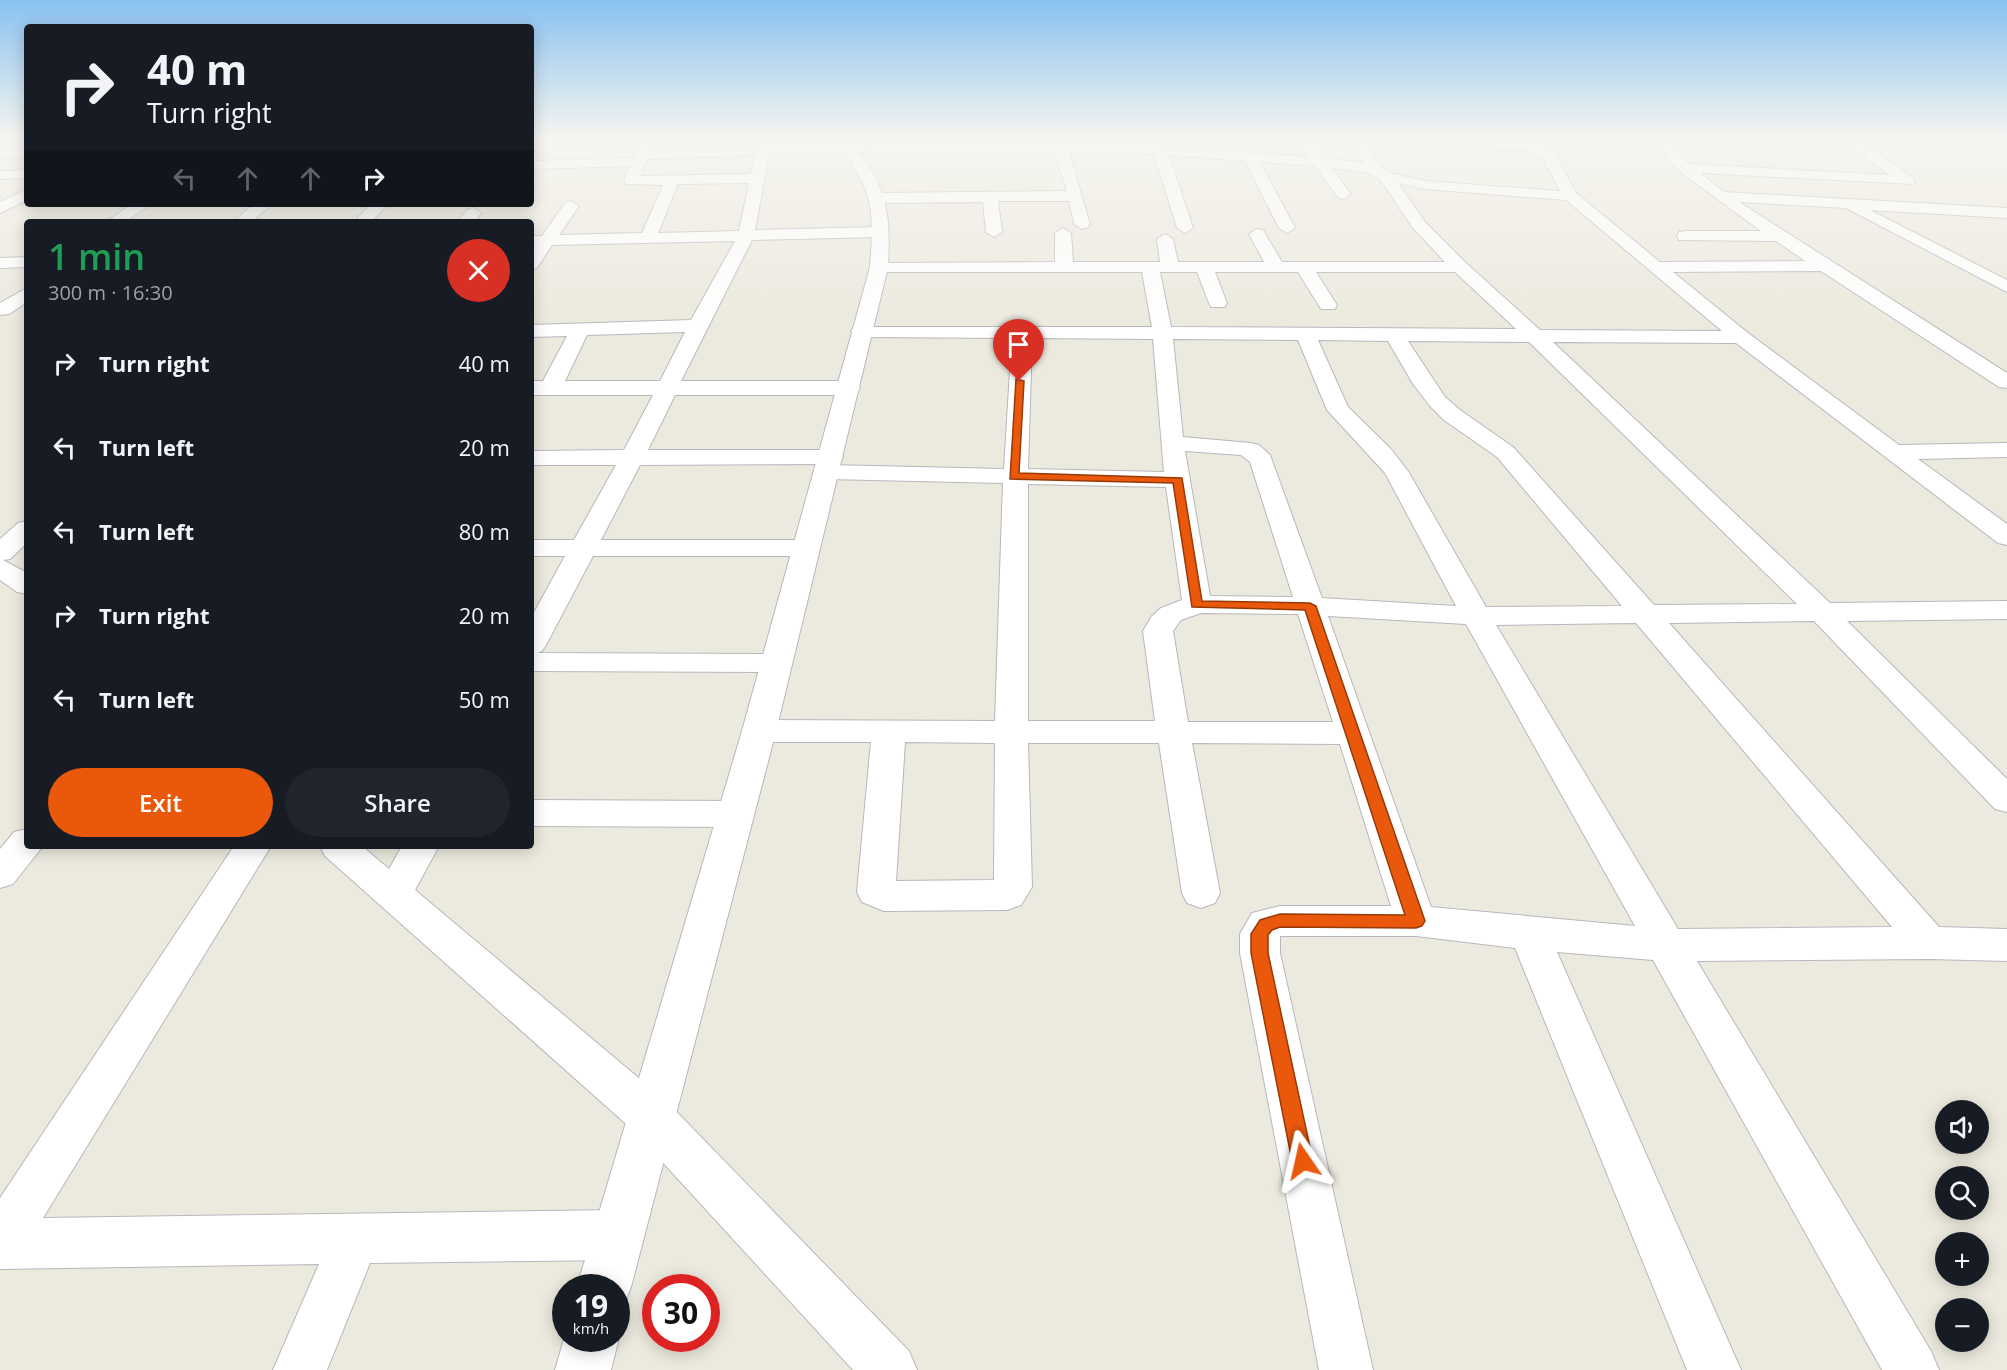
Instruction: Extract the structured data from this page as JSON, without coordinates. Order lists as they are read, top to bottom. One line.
{"page":{"turn":["40 m","Turn right"],"heading":["1 min","300 m · 16:30"],"list":[{"name":"Turn right","value":"40 m"},{"name":"Turn left","value":"20 m"},{"name":"Turn left","value":"80 m"},{"name":"Turn right","value":"20 m"},{"name":"Turn left","value":"50 m"}],"buttons":["Exit","Share"],"map_buttons":["+","−"],"speed":"19 km/h","limit":"30"}}
